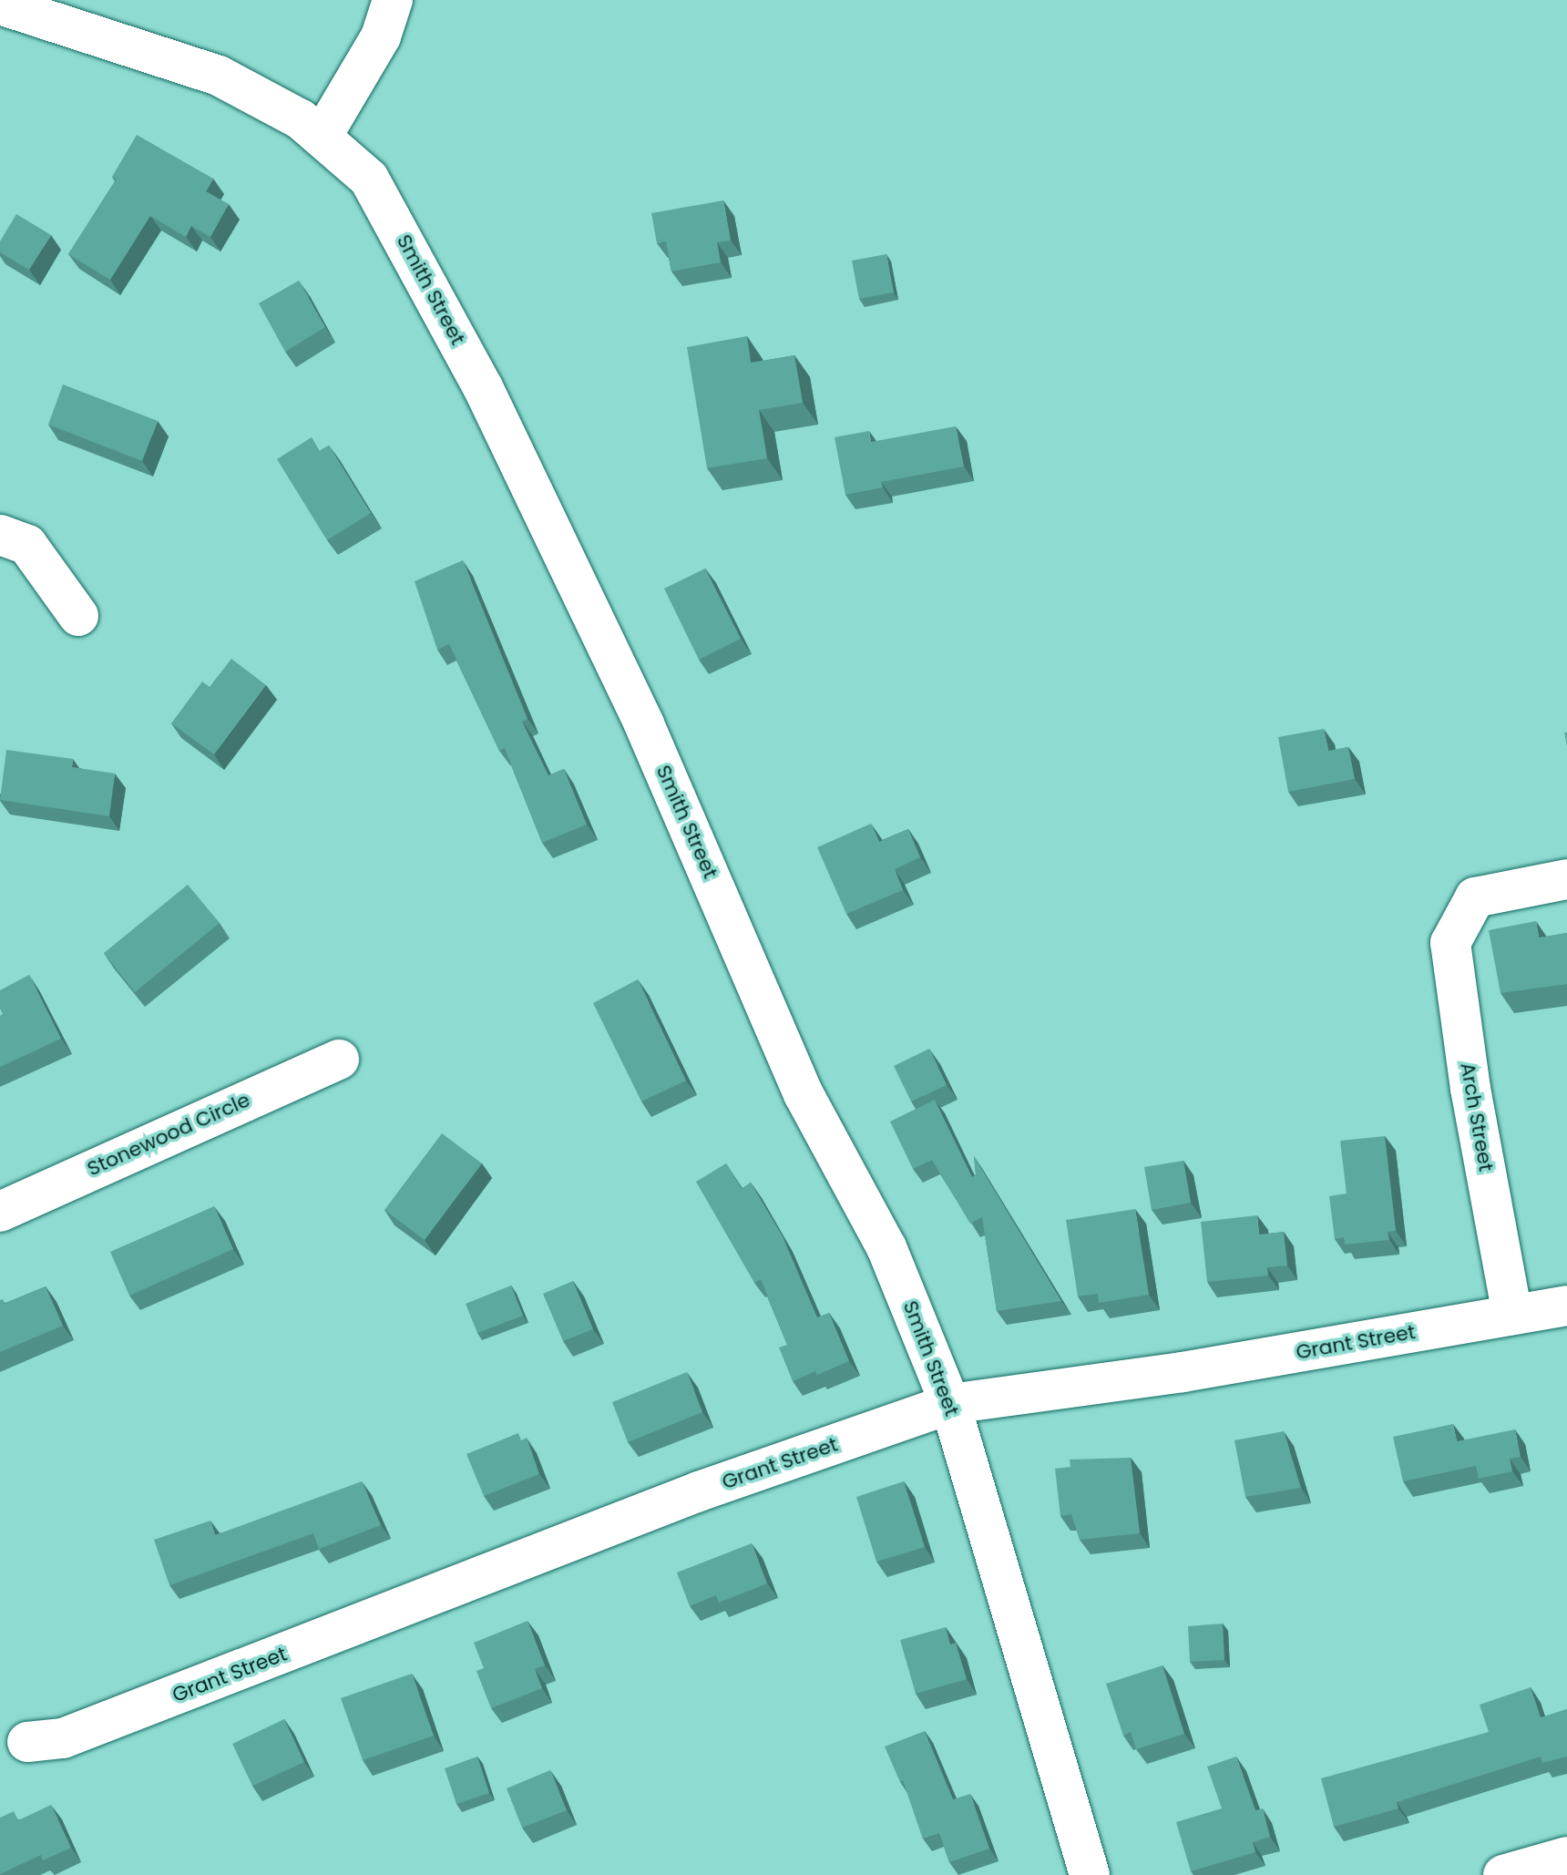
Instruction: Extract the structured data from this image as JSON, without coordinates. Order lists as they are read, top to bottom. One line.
{"streets":{"street":["Smith Street","Arch Street","Stonewood Circle","Grant Street"]},"crossings":[["Smith Street","Grant Street"],["Arch Street","Grant Street"]]}
